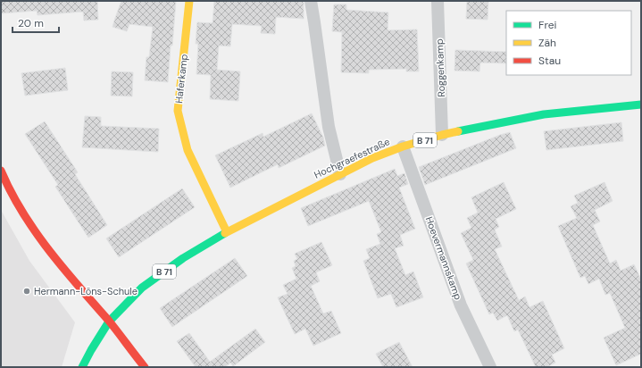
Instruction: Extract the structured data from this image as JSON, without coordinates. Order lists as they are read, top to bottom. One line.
{"streets":{"main road":["Haferkamp","B 71","Hochgraefestraße"],"street":["Roggenkamp","Hoevermannskamp"]},"crossings":[["Roggenkamp","Hochgraefestraße"],["Haferkamp","Hochgraefestraße"],["B 71","Hochgraefestraße"],["Hochgraefestraße","Hoevermannskamp"]],"places":["Hermann-Löns-Schule"],"legend":["Frei","Zäh","Stau"],"scale_bar":"20 m"}
